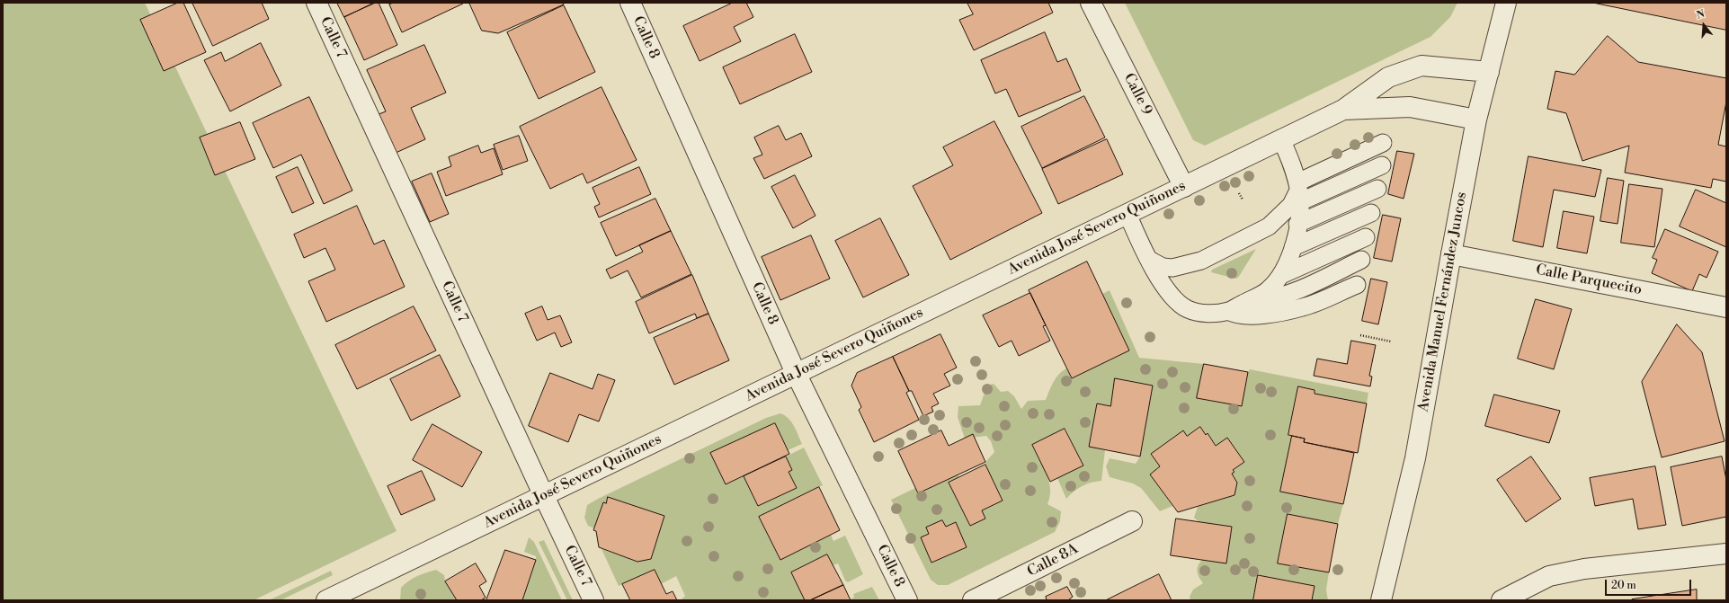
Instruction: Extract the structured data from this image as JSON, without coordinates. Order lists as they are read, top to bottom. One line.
{"streets":{"street":["Calle 7","Calle 8","Calle 9","Avenida José Severo Quiñones","Calle Parquecito","Avenida Manuel Fernández Juncos","Calle 8A"]},"crossings":[["Calle 7","Avenida José Severo Quiñones"],["Calle 8","Avenida José Severo Quiñones"],["Calle 9","Avenida José Severo Quiñones"],["Avenida José Severo Quiñones","Avenida Manuel Fernández Juncos"],["Calle Parquecito","Avenida Manuel Fernández Juncos"]],"scale_bar":"20 m","north":"top"}
